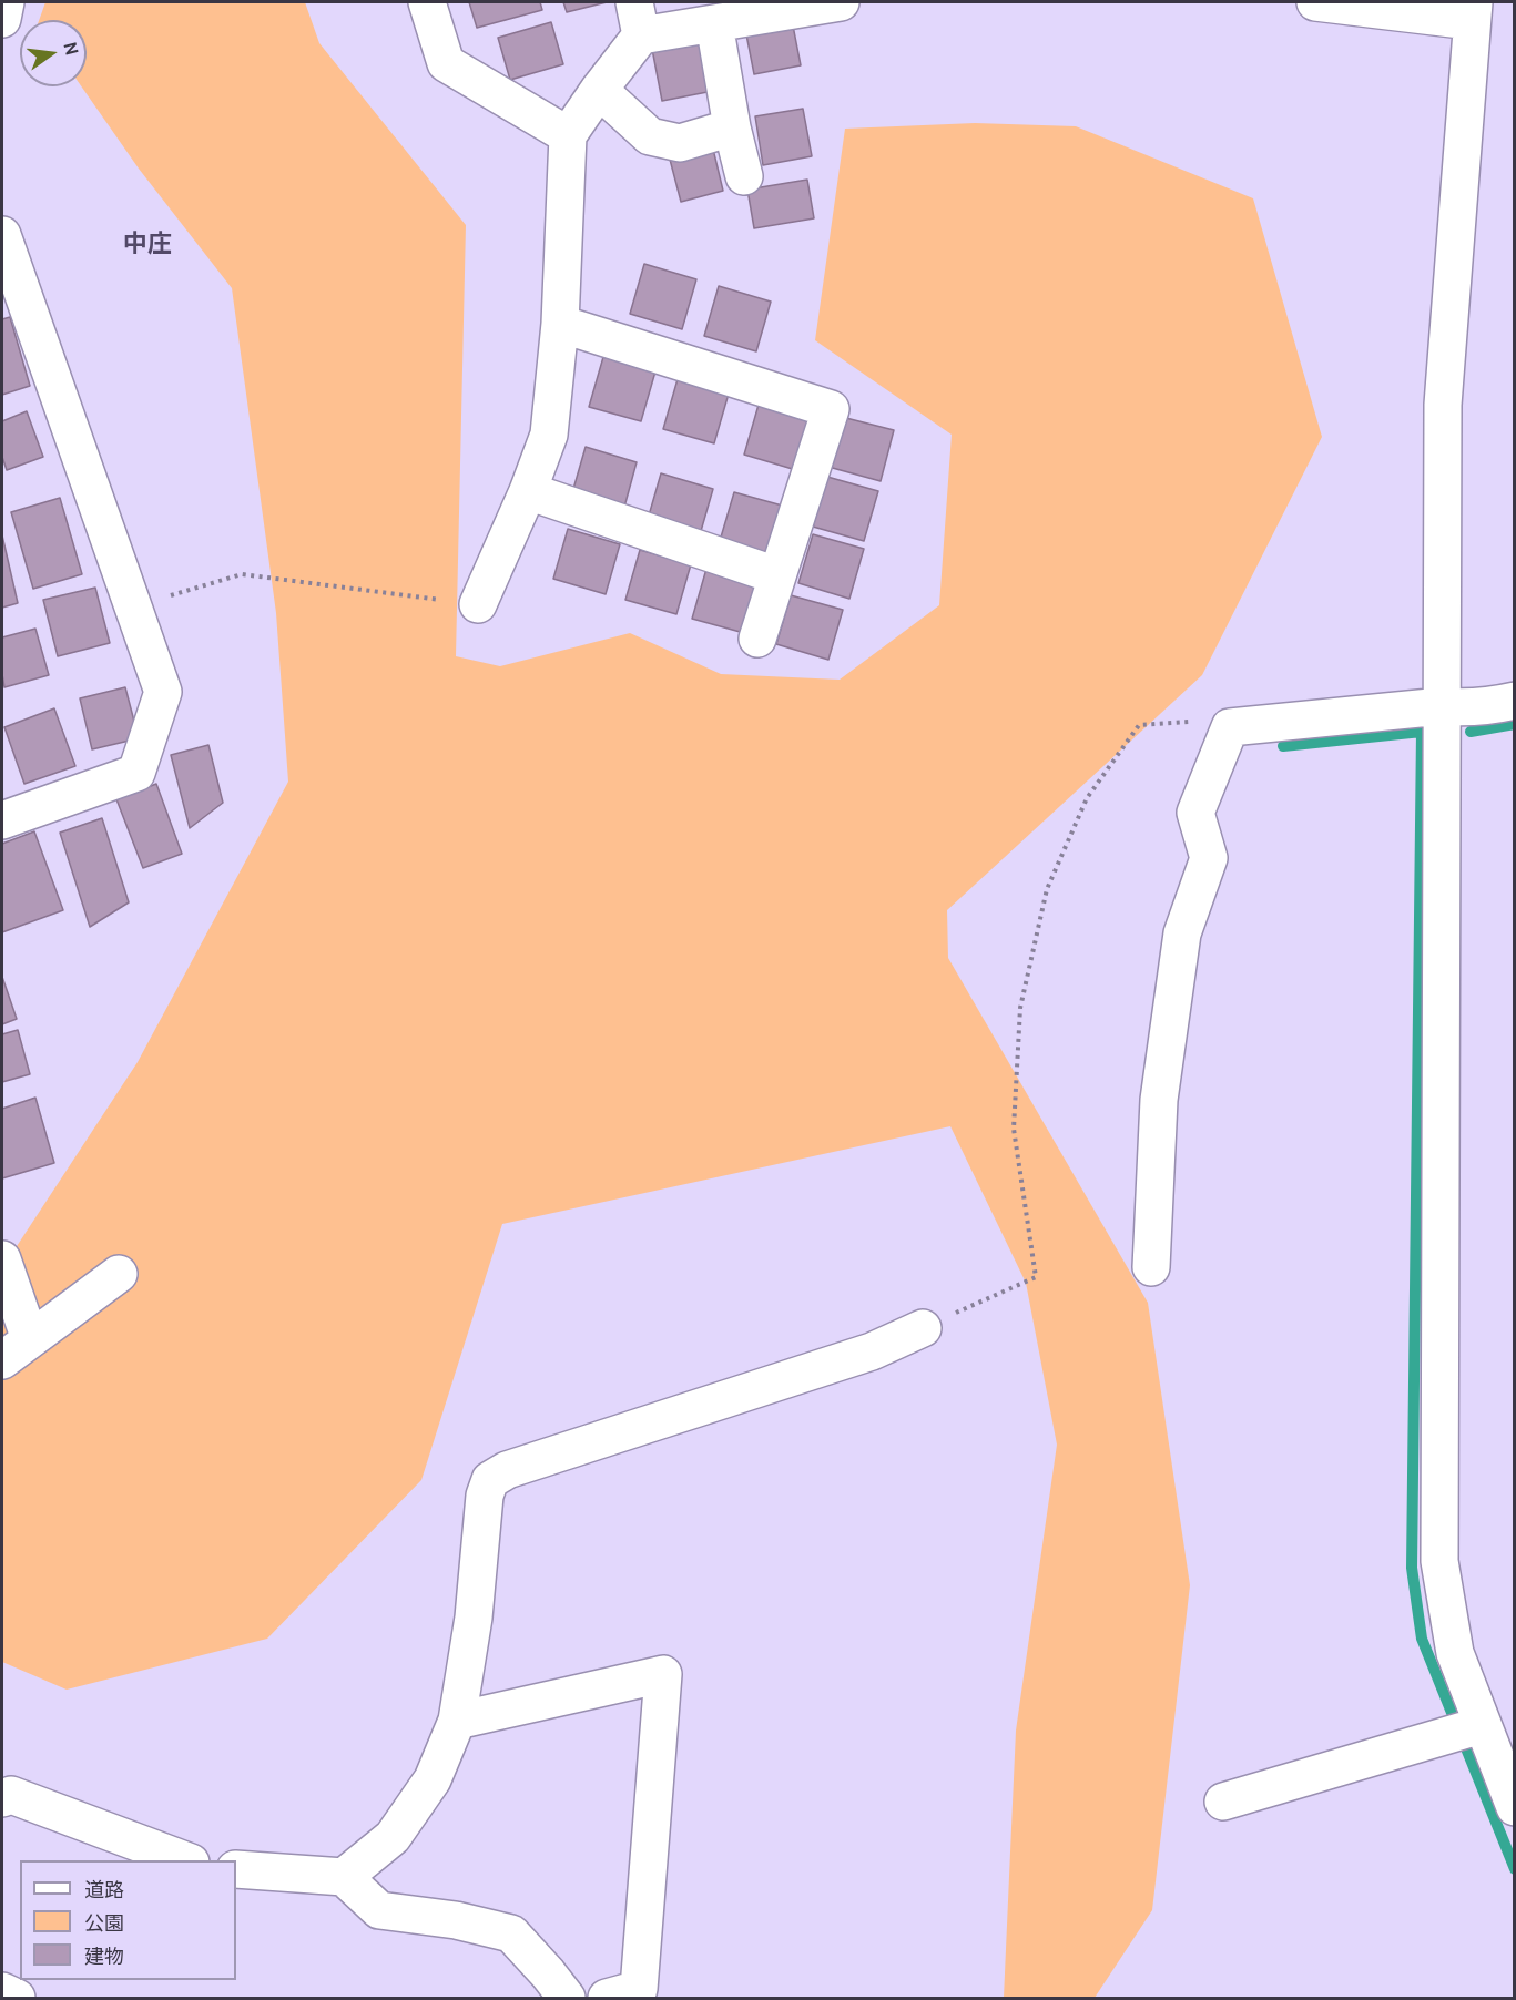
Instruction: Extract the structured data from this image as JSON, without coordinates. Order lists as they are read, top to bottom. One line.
{"districts":["中庄"],"legend":["道路","公園","建物"],"north":"right"}
